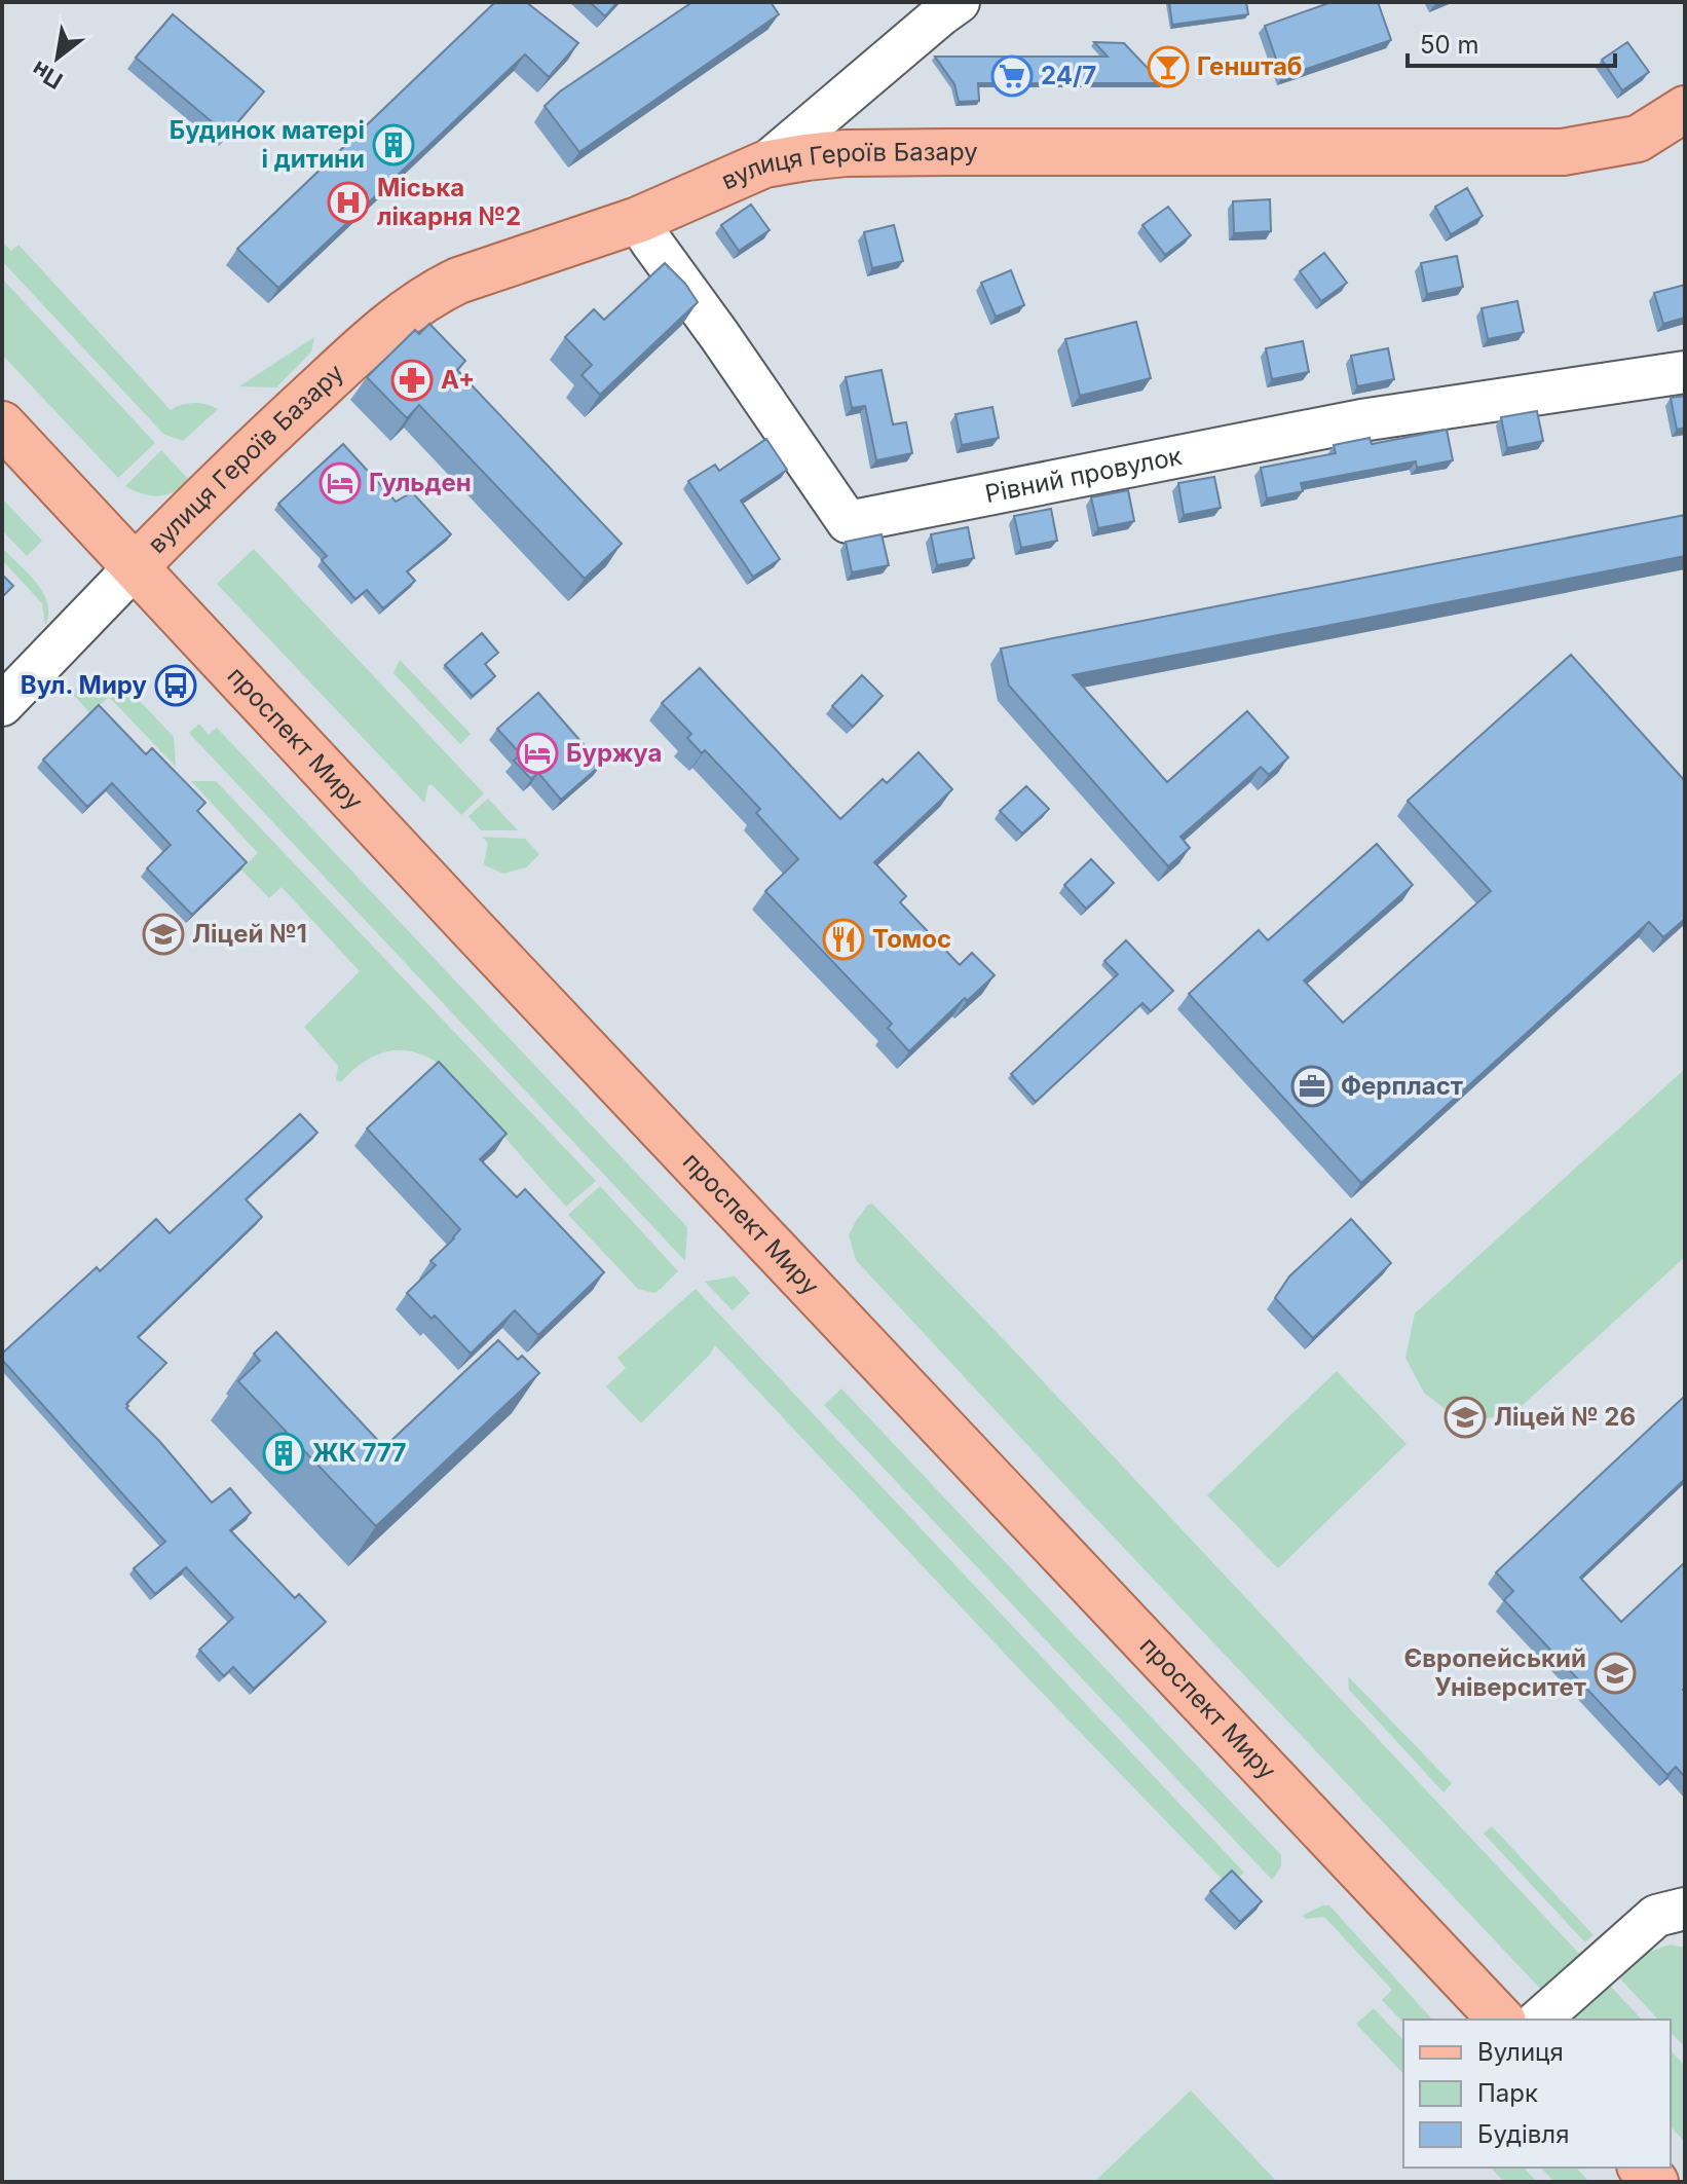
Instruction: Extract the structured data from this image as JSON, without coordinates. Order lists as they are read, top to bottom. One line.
{"streets":{"main road":["вулиця Героїв Базару","проспект Миру"],"street":["Рівний провулок"]},"crossings":[["вулиця Героїв Базару","Рівний провулок"],["вулиця Героїв Базару","проспект Миру"]],"places":{"bar":["Генштаб"],"supermarket":["24/7"],"building":["Будинок матері і дитини","ЖК 777"],"hospital":["Міська лікарня №2"],"pharmacy":["A+"],"hotel":["Гульден","Буржуа"],"bus stop":["Вул. Миру"],"school or university":["Ліцей №1","Ліцей № 26","Європейський Університет"],"restaurant":["Томос"],"office":["Ферпласт"]},"legend":["Вулиця","Парк","Будівля"],"scale_bar":"50 m","north":"bottom left"}
